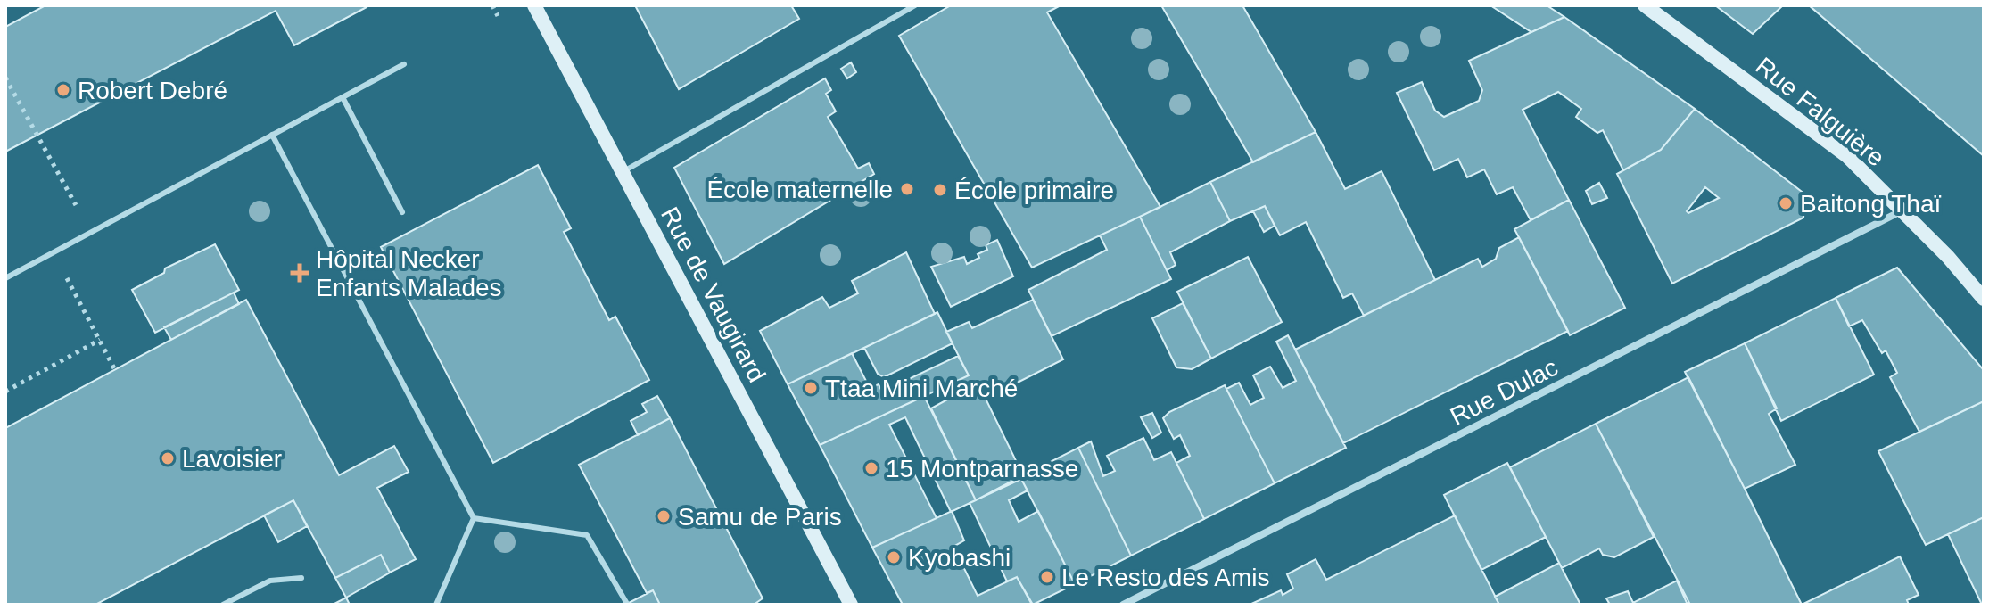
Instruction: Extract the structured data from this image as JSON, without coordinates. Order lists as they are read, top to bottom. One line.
{"streets":{"main road":["Rue Falguière","Rue de Vaugirard"],"street":["Rue Dulac"]},"crossings":[["Rue Falguière","Rue Dulac"]],"places":{"other":["Robert Debré","École maternelle","École primaire","Baitong Thaï","Ttaa Mini Marché","Lavoisier","15 Montparnasse","Samu de Paris","Kyobashi","Le Resto des Amis"],"health":["Hôpital Necker Enfants Malades"]}}
